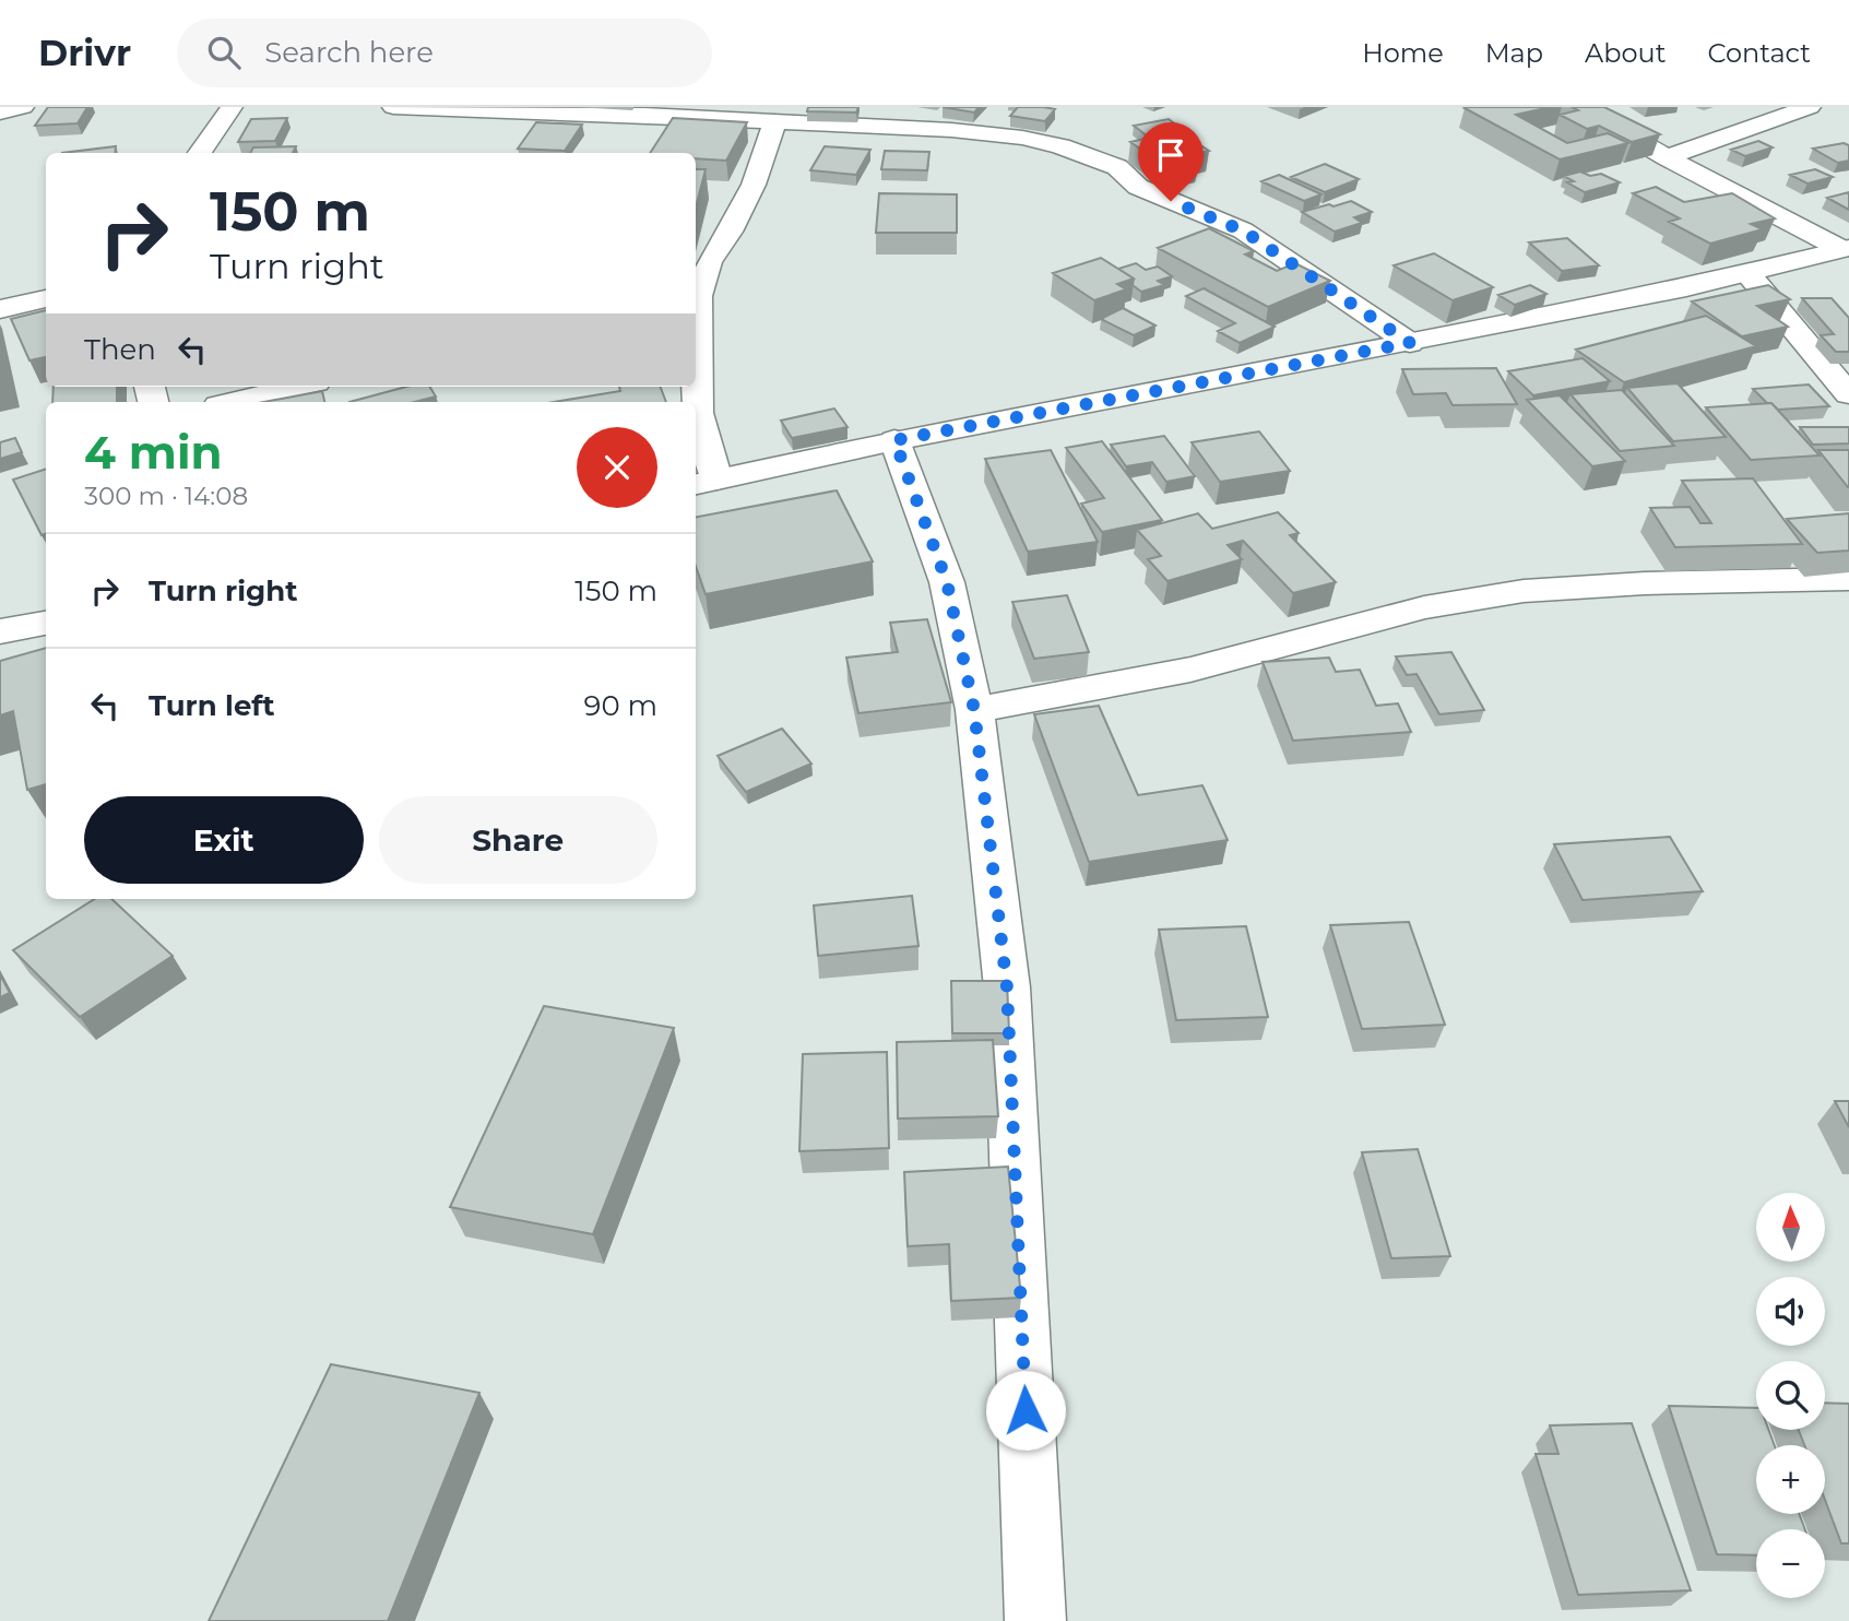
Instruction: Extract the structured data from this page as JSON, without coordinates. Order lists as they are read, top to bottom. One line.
{"north":"top","page":{"header":"Drivr","search":"Search here","nav":["Home","Map","About","Contact"],"turn":["150 m","Turn right"],"then":"Then","heading":["4 min","300 m · 14:08"],"list":[{"name":"Turn right","value":"150 m"},{"name":"Turn left","value":"90 m"}],"buttons":["Exit","Share"],"map_buttons":["+","−"]}}
